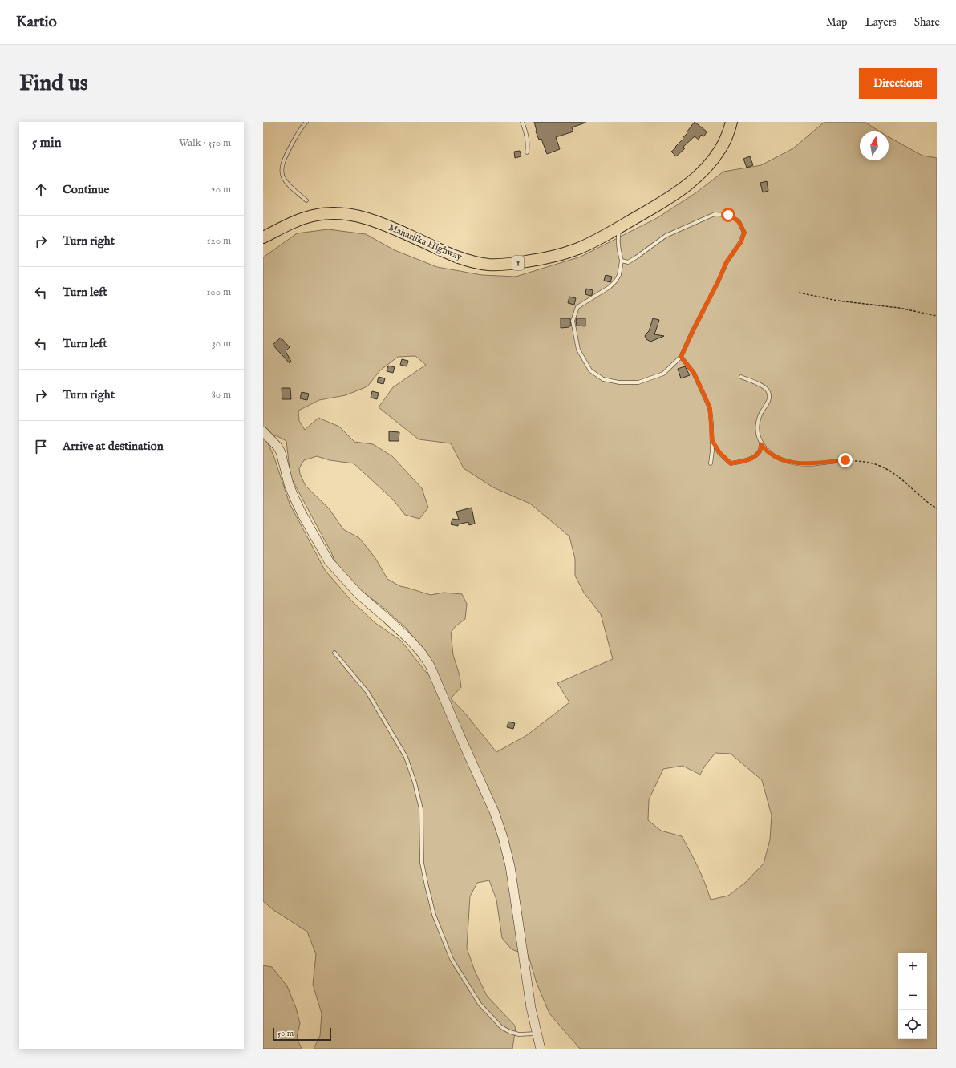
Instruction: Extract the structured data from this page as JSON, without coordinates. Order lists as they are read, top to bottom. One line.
{"streets":{"highway":["Maharlika Highway","1"]},"scale_bar":"50 m","north":"top","page":{"header":"Kartio","nav":["Map","Layers","Share"],"buttons":"Directions","title":"Find us","heading":["5 min","Walk · 350 m"],"list":[["Continue","20 m"],["Turn right","120 m"],["Turn left","100 m"],["Turn left","30 m"],["Turn right","80 m"],"Arrive at destination"],"map_buttons":["+","−"],"scale":"50 m"}}
